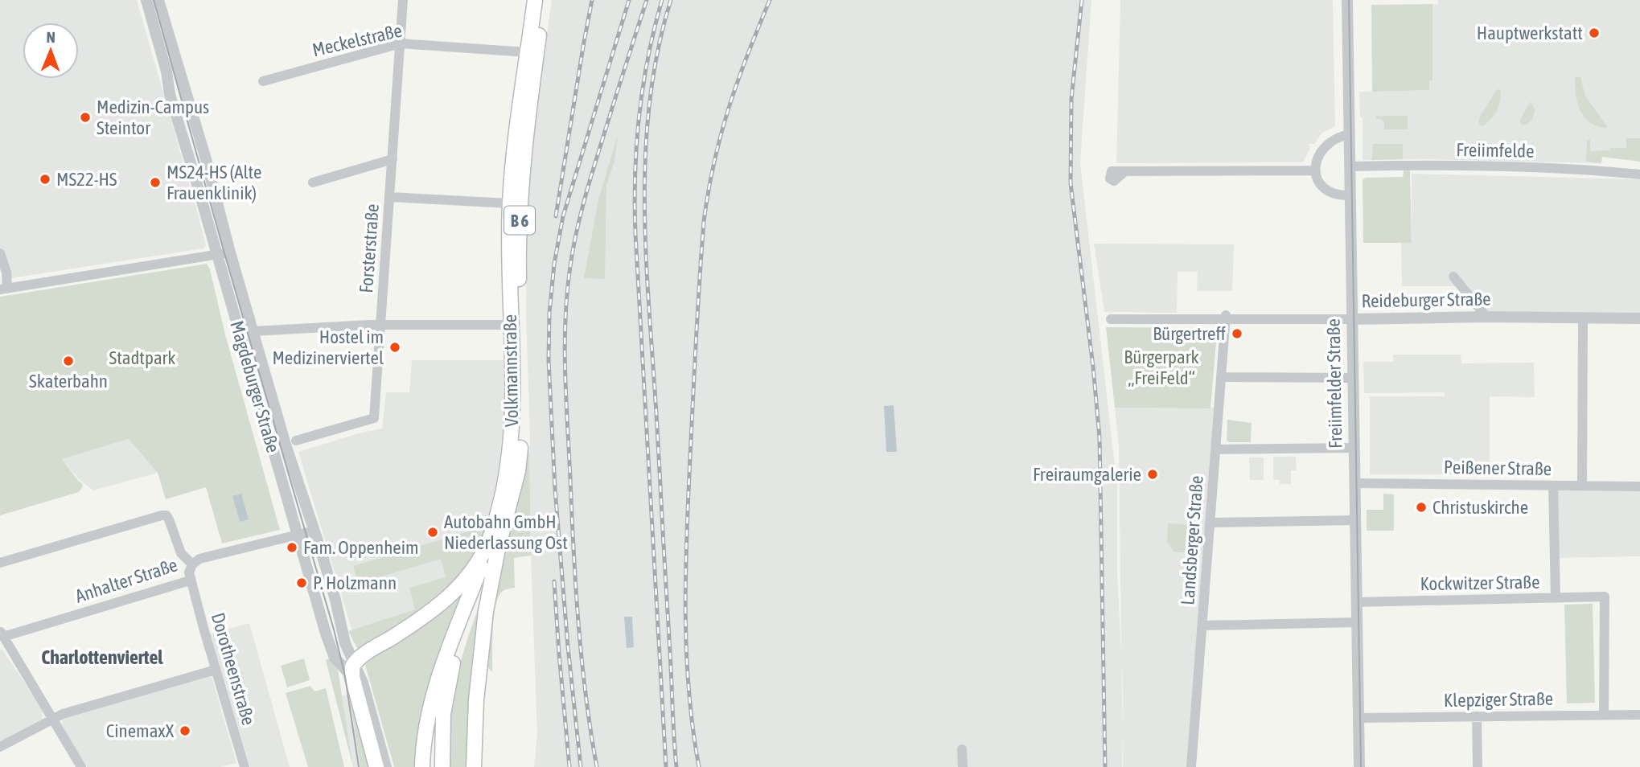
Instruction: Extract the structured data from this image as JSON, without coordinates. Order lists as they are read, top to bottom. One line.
{"streets":{"main road":["B 6","Volkmannstraße","Magdeburger Straße"],"street":["Meckelstraße","Freiimfelde","Forsterstraße","Reideburger Straße","Freiimfelder Straße","Peißener Straße","Landsberger Straße","Anhalter Straße","Kockwitzer Straße","Dorotheenstraße","Klepziger Straße"]},"crossings":[["Meckelstraße","Forsterstraße"],["Meckelstraße","Volkmannstraße"],["Freiimfelde","Freiimfelder Straße"],["B 6","Volkmannstraße"],["Reideburger Straße","Freiimfelder Straße"],["Reideburger Straße","Landsberger Straße"],["Volkmannstraße","Magdeburger Straße"],["Freiimfelder Straße","Peißener Straße"],["Freiimfelder Straße","Kockwitzer Straße"],["Freiimfelder Straße","Klepziger Straße"],["Magdeburger Straße","Anhalter Straße"],["Anhalter Straße","Dorotheenstraße"],["Kockwitzer Straße","Klepziger Straße"]],"districts":["Charlottenviertel"],"parks":["Bürgerpark „FreiFeld“","Stadtpark"],"places":["Hauptwerkstatt","Medizin-Campus Steintor","MS22-HS","MS24-HS (Alte Frauenklinik)","Bürgertreff","Hostel im Medizinerviertel","Skaterbahn","Freiraumgalerie","Christuskirche","Autobahn GmbH Niederlassung Ost","Fam. Oppenheim","P. Holzmann","CinemaxX"],"north":"top"}
